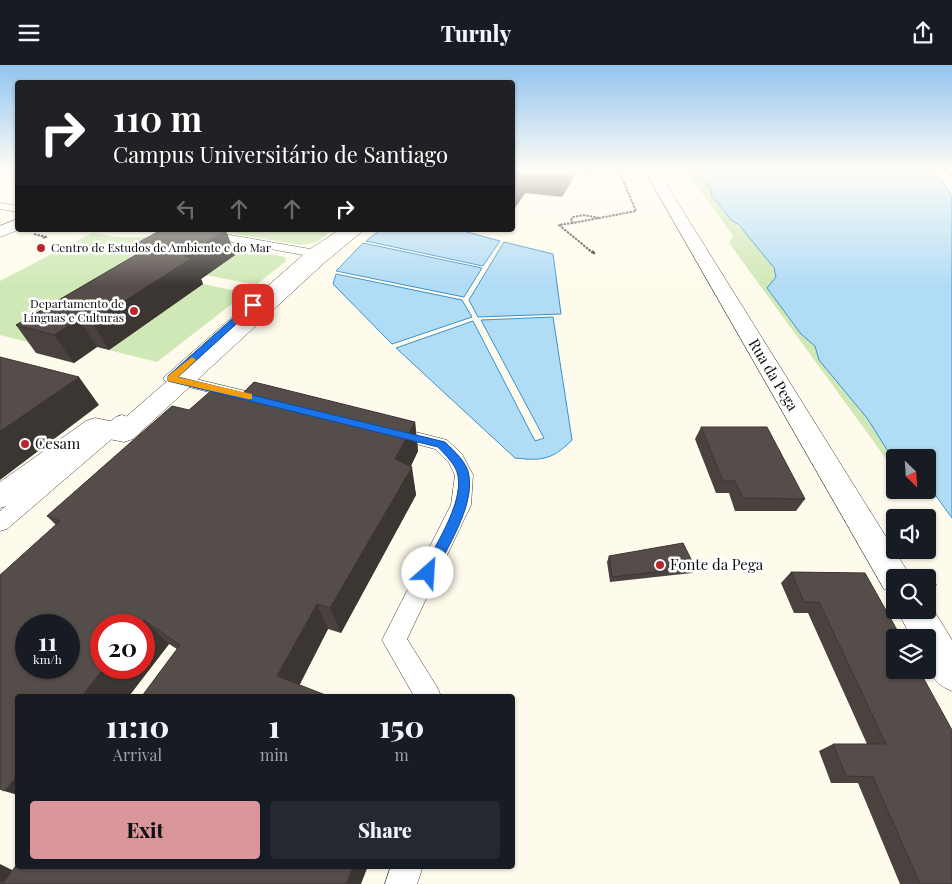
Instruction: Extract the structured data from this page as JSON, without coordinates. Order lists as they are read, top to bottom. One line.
{"streets":{"street":["Rua da Pega"]},"places":["Centro de Estudos de Ambiente e do Mar","Departamento de Línguas e Culturas","Cesam","Fonte da Pega"],"north":"bottom right","page":{"header":"Turnly","turn":["110 m","Campus Universitário de Santiago"],"speed":"11 km/h","limit":"20","eta":["11:10","Arrival","1","min","150","m"],"buttons":["Exit","Share"]}}
